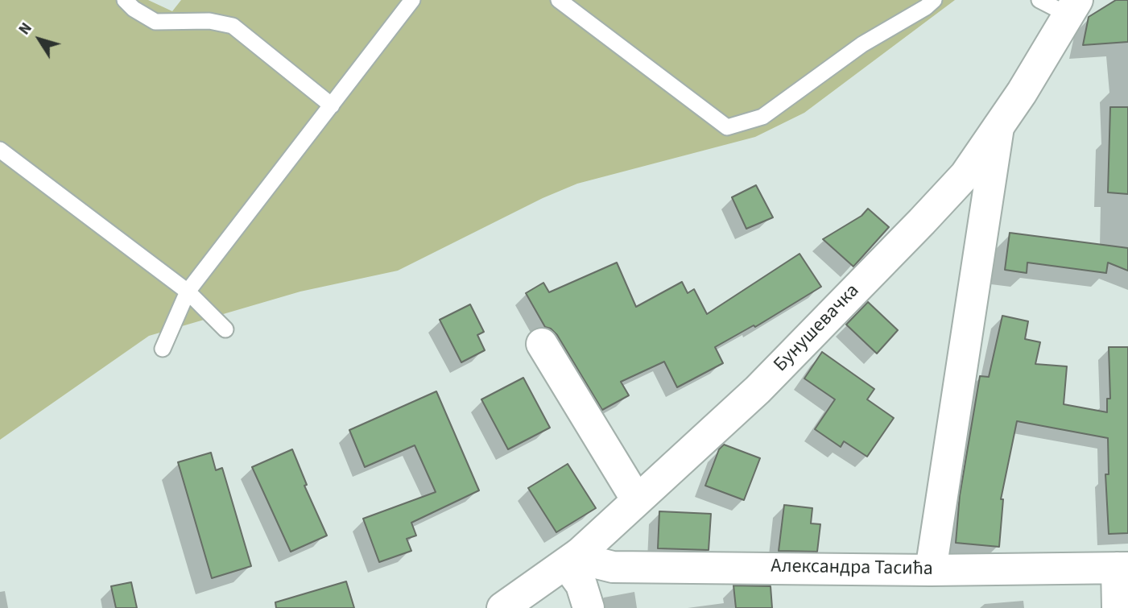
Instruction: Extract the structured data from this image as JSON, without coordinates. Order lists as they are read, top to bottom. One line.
{"streets":{"street":["Бунушевачка","Александра Тасића"]},"crossings":[["Бунушевачка","Александра Тасића"]],"north":"top left"}
